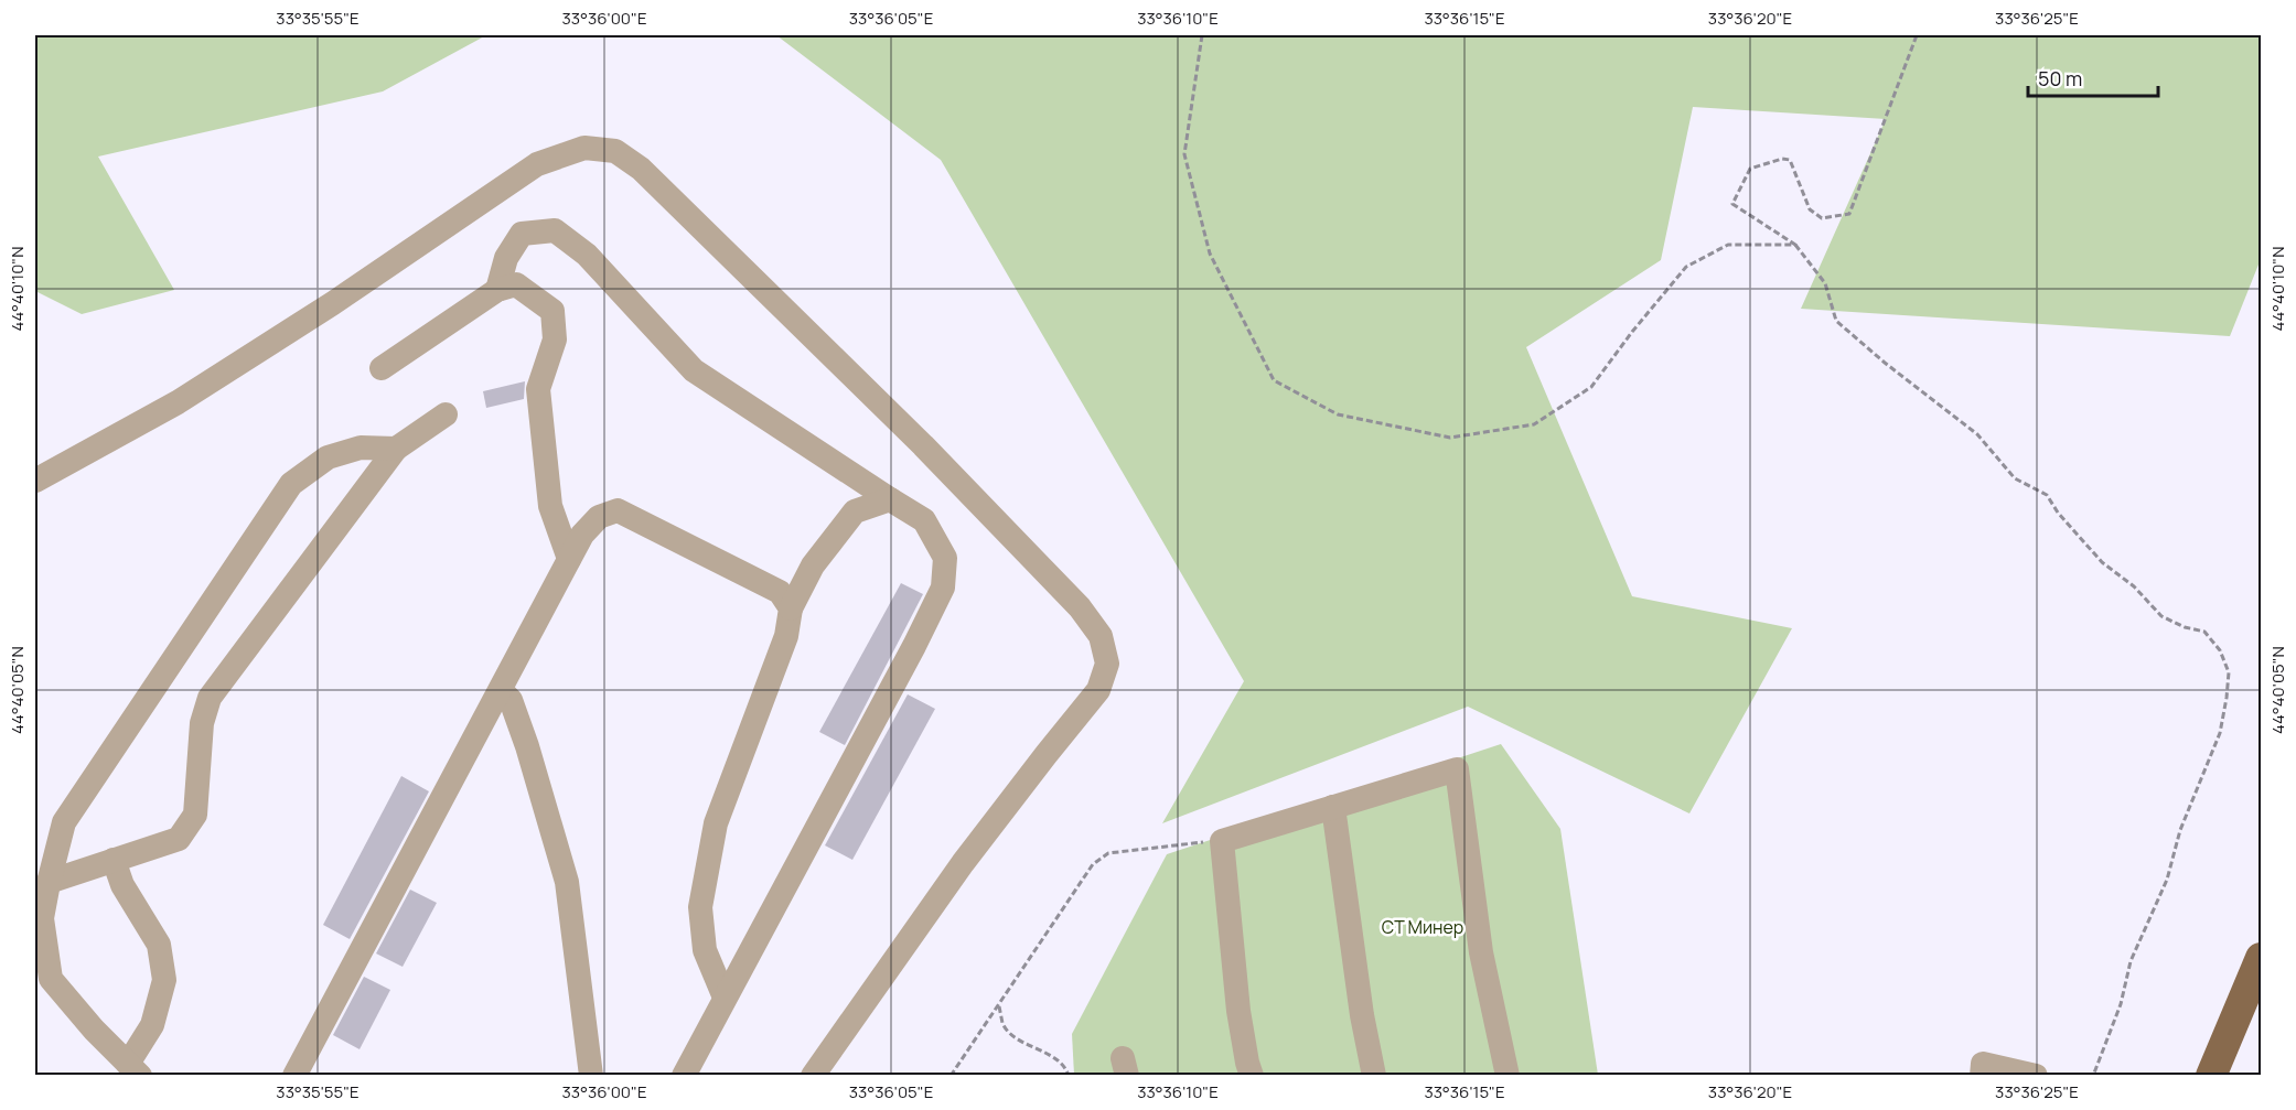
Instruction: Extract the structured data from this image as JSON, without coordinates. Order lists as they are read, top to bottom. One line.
{"parks":["СТ Минер"],"scale_bar":"50 m","coordinates":["33°35'55\"E","33°36'00\"E","33°36'05\"E","33°36'10\"E","33°36'15\"E","33°36'20\"E","33°36'25\"E","44°40'10\"N","44°40'05\"N"]}
